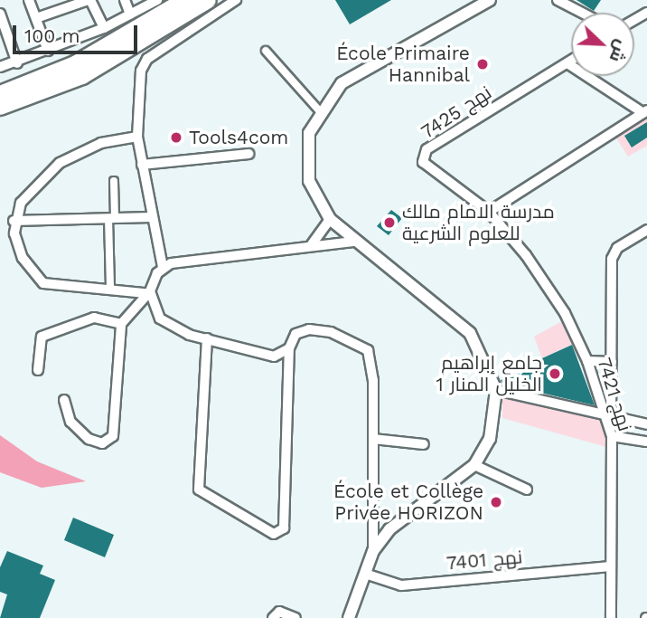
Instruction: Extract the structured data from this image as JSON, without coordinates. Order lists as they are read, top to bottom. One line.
{"streets":{"street":["نهج 7425","نهج 7421","نهج 7401"]},"crossings":[["نهج 7425","نهج 7421"],["نهج 7421","نهج 7401"]],"places":["École Primaire Hannibal","Tools4com","مدرسة الامام مالك للعلوم الشرعية","جامع إبراهيم الخليل المنار 1","École et Collège Privée HORIZON"],"scale_bar":"100 m","north":"bottom right"}
